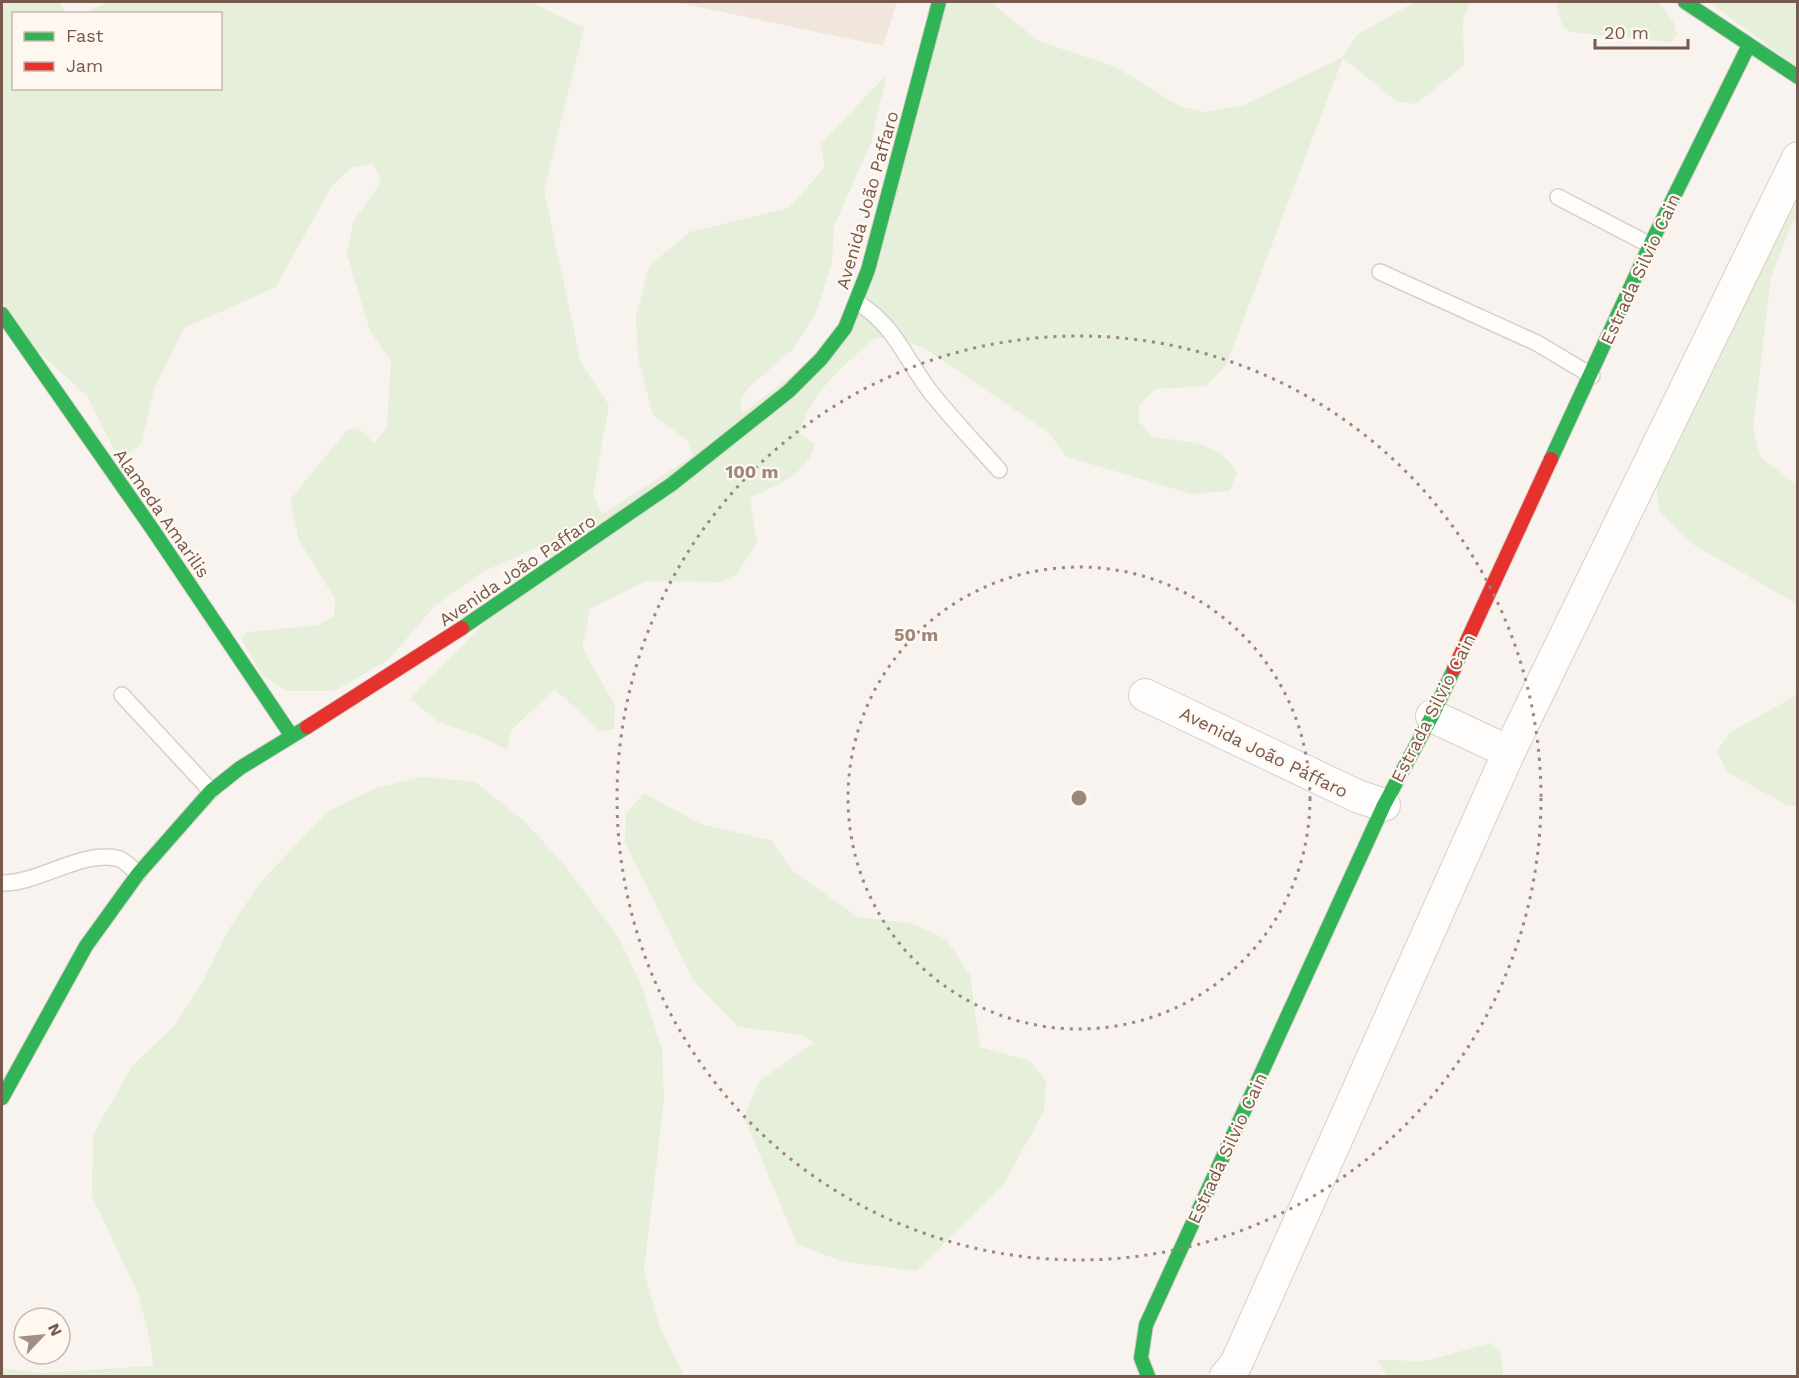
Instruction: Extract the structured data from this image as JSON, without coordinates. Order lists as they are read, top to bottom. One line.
{"streets":{"street":["Avenida João Paffaro","Estrada Silvio Cain","Alameda Amarilis","Avenida João Páffaro"]},"crossings":[["Avenida João Paffaro","Alameda Amarilis"],["Estrada Silvio Cain","Avenida João Páffaro"]],"legend":["Fast","Jam"],"scale_bar":"20 m","north":"top right","rings":["100 m","50 m"]}
